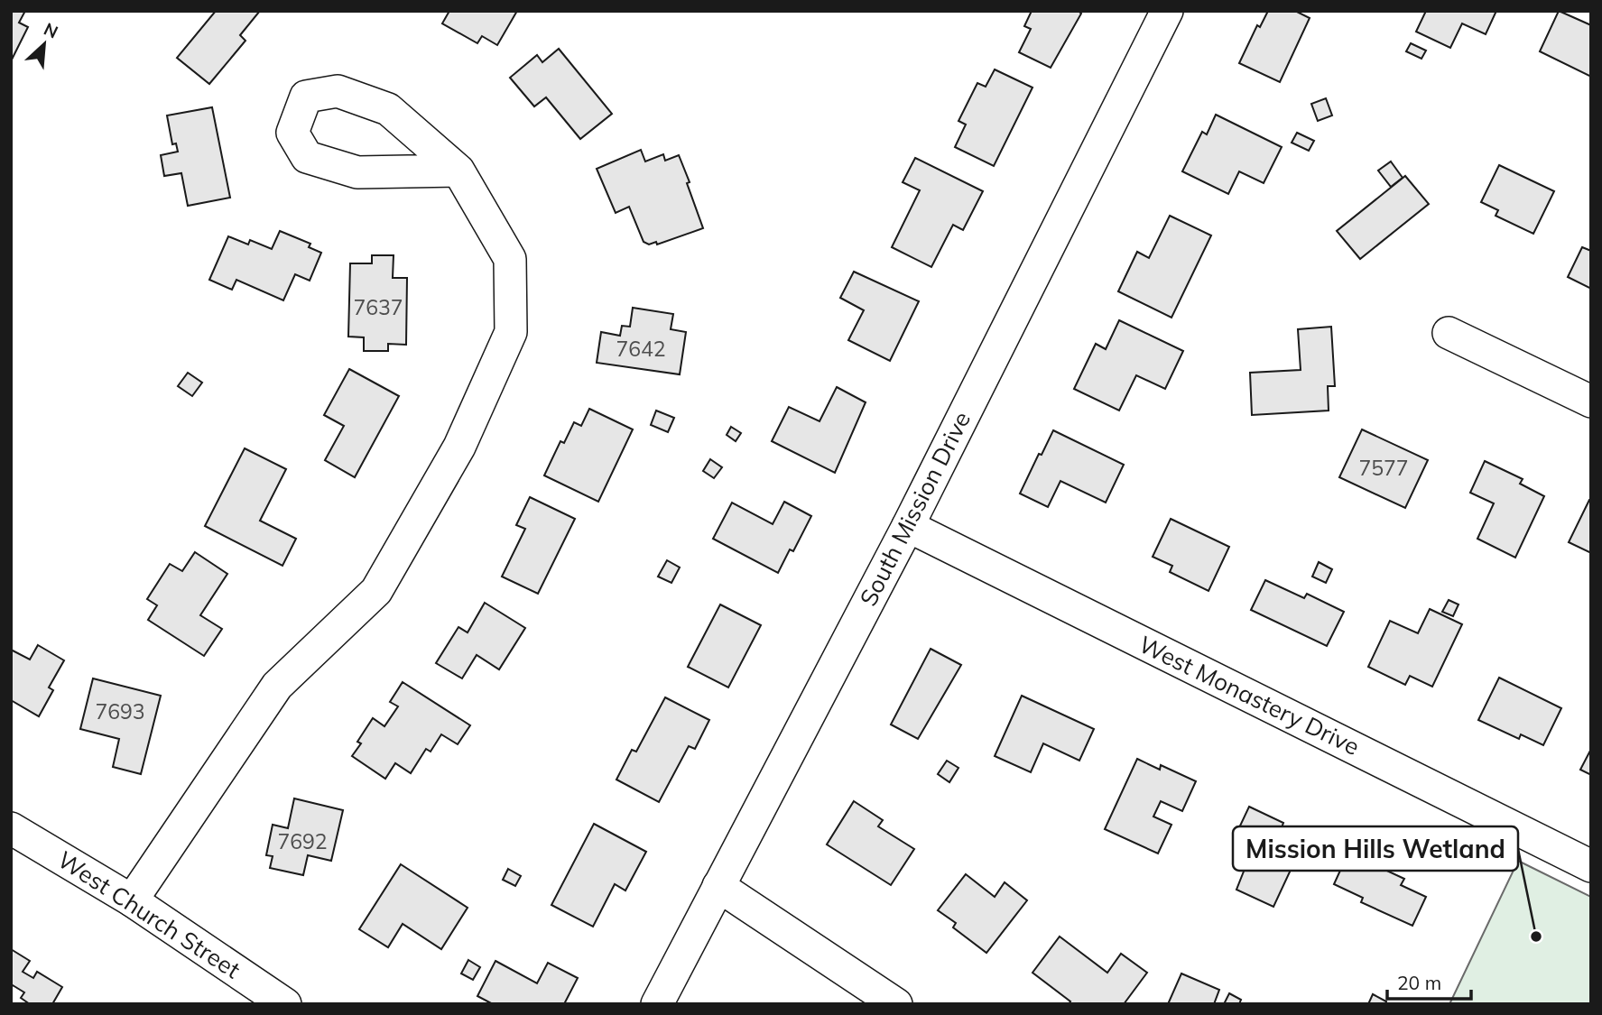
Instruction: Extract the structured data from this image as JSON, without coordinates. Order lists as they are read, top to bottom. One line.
{"streets":{"street":["South Mission Drive","West Monastery Drive","West Church Street"]},"crossings":[["South Mission Drive","West Monastery Drive"]],"places":["Mission Hills Wetland"],"house_numbers":["7637","7642","7577","7693","7692"],"scale_bar":"20 m","north":"top right"}
